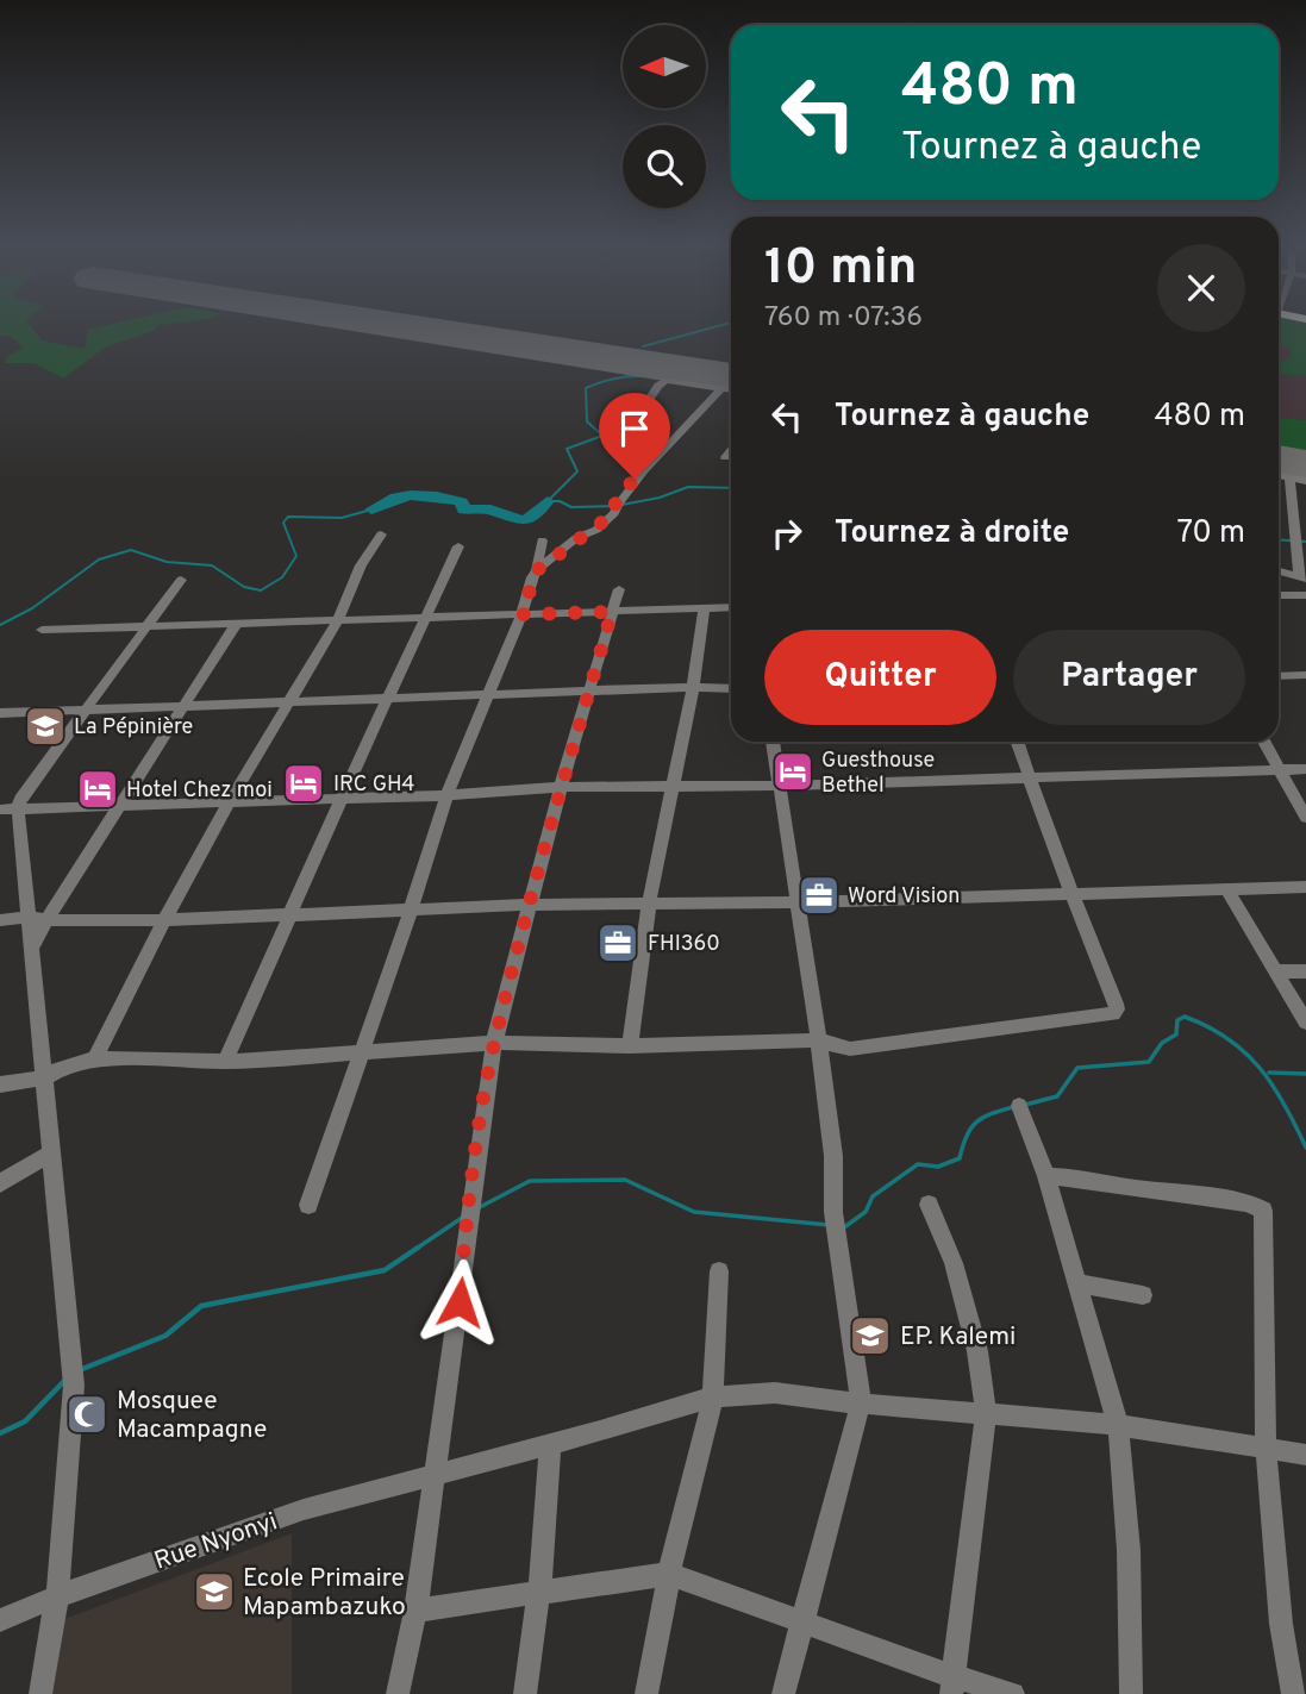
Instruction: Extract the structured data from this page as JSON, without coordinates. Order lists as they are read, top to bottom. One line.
{"streets":{"street":["Rue Nyonyi"]},"places":{"school or university":["La Pépinière","EP. Kalemi","Ecole Primaire Mapambazuko"],"hotel":["Guesthouse Bethel","IRC GH4","Hotel Chez moi"],"office":["Word Vision","FHI360"],"mosque":["Mosquee Macampagne"]},"north":"left","page":{"turn":["480 m","Tournez à gauche"],"heading":["10 min","760 m · 07:36"],"list":[{"name":"Tournez à gauche","value":"480 m"},{"name":"Tournez à droite","value":"70 m"}],"buttons":["Quitter","Partager"]}}
